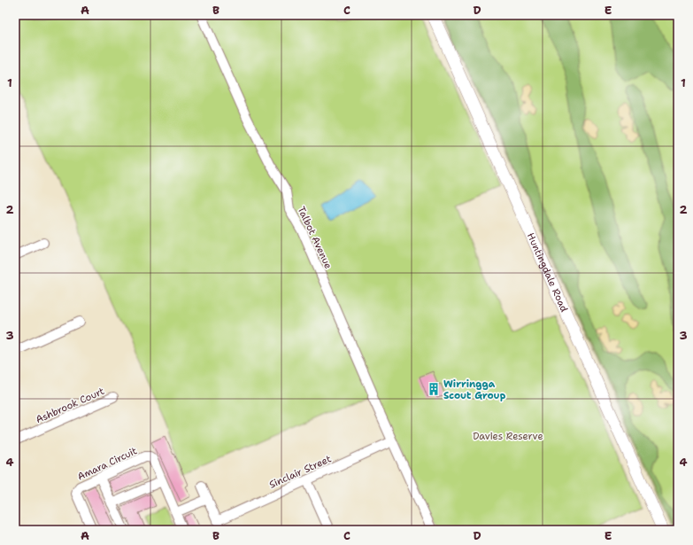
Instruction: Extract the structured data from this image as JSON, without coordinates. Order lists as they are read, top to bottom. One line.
{"streets":{"main road":["Huntingdale Road"],"street":["Talbot Avenue","Ashbrook Court","Amara Circuit","Sinclair Street"]},"crossings":[["Talbot Avenue","Sinclair Street"]],"parks":["Davies Reserve"],"places":{"building":["Wirringga Scout Group"]},"grid":{"columns":["A","B","C","D","E"],"rows":["1","2","3","4"]}}
